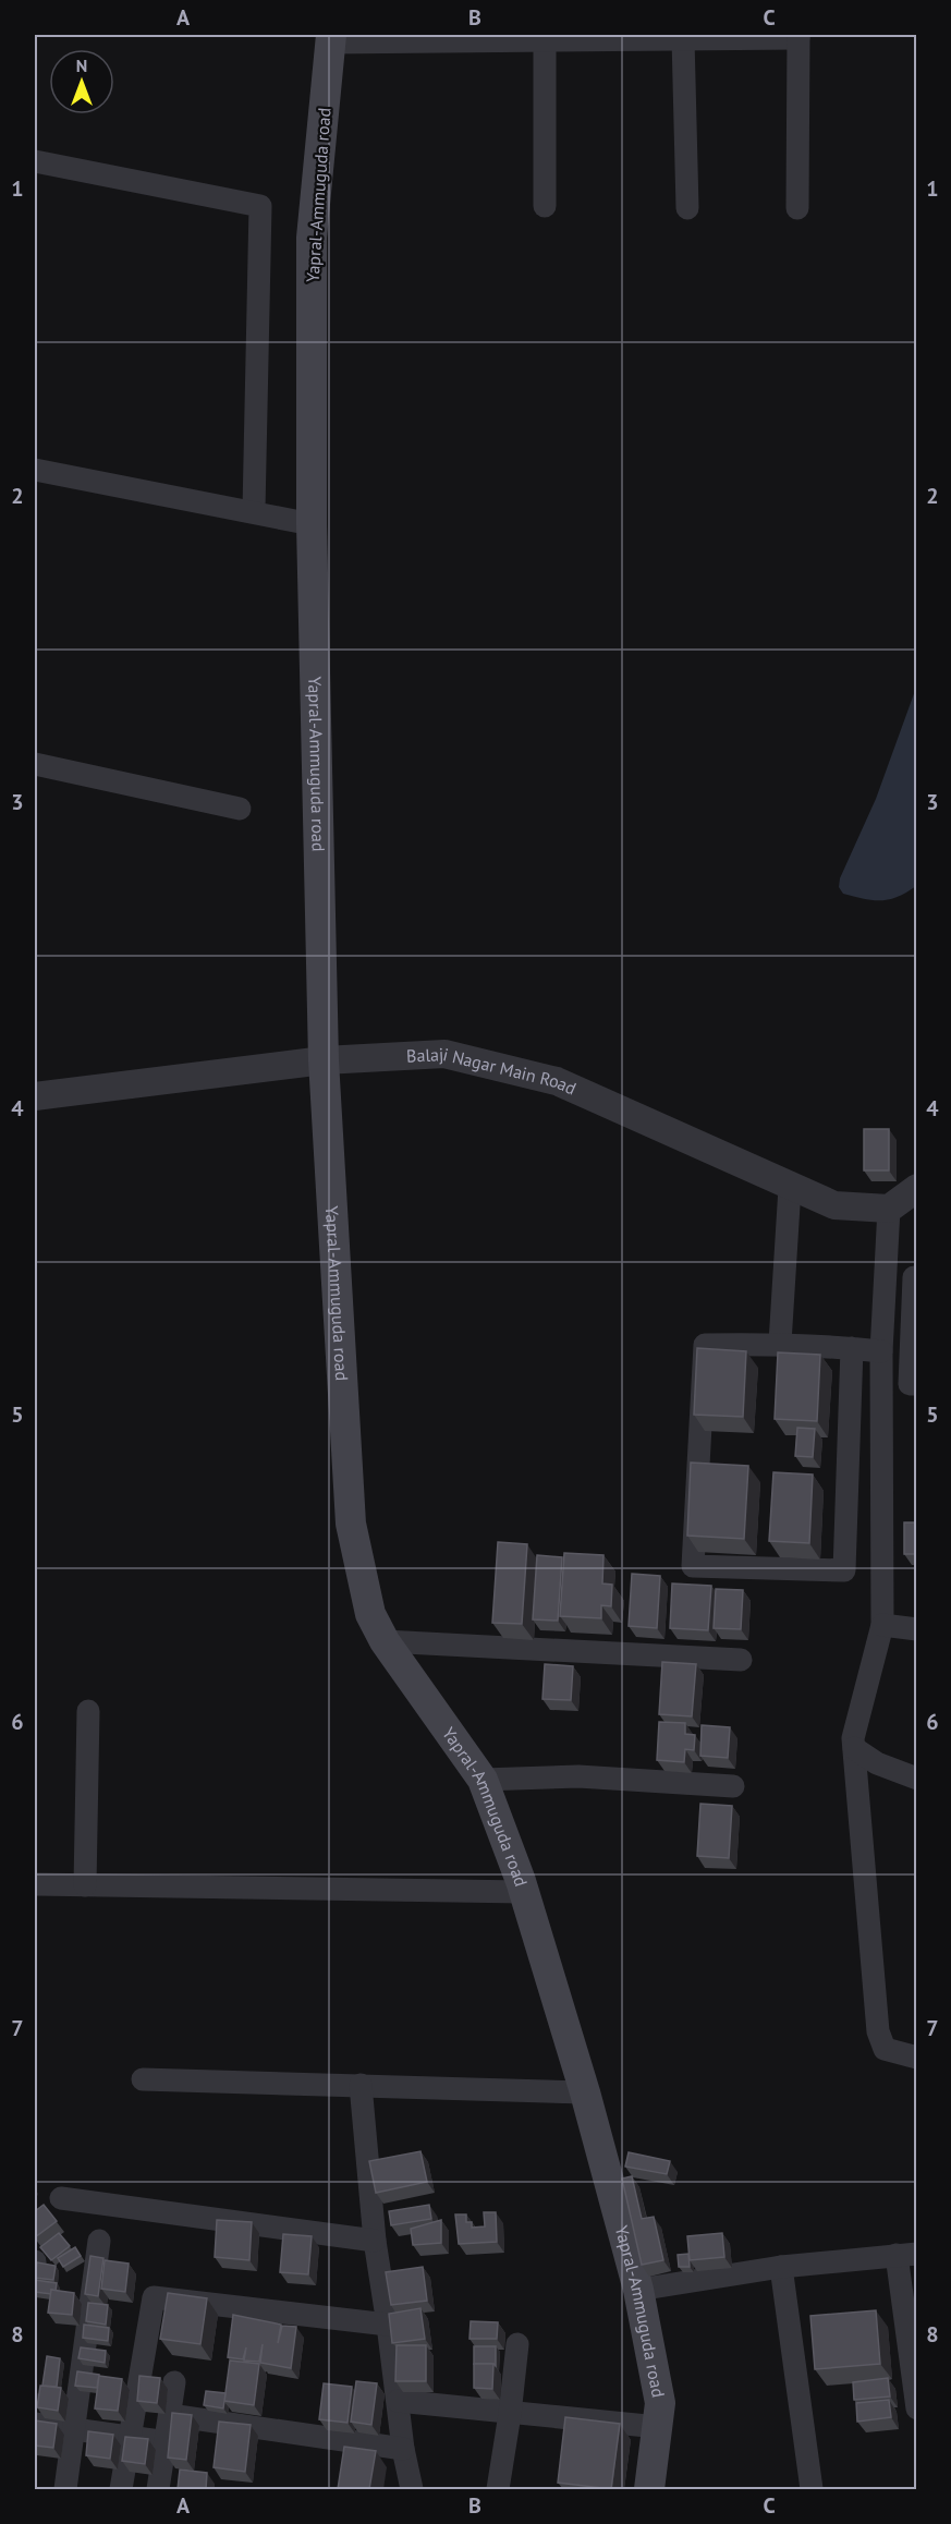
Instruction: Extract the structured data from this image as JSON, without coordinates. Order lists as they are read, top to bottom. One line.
{"streets":{"main road":["Yapral-Ammuguda road"],"street":["Balaji Nagar Main Road"]},"crossings":[["Yapral-Ammuguda road","Balaji Nagar Main Road"]],"north":"top","grid":{"columns":["A","B","C"],"rows":["1","2","3","4","5","6","7","8"]}}
